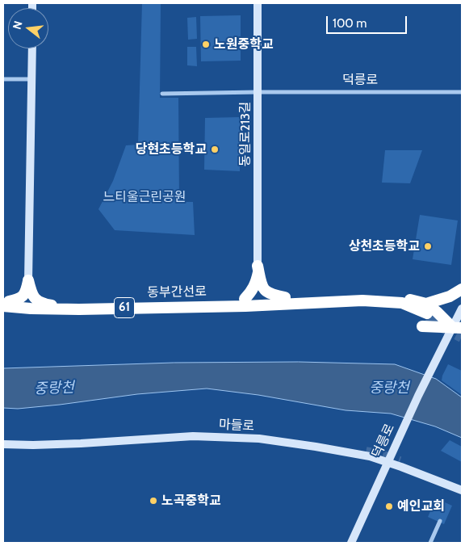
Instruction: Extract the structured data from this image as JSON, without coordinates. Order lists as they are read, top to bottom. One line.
{"streets":{"highway":["동부간선로","61"],"main road":["덕릉로","동일로213길","마들로"]},"crossings":[["덕릉로","동일로213길"],["덕릉로","마들로"]],"water":["중랑천"],"parks":["느티울근린공원"],"places":["노원중학교","당현초등학교","상천초등학교","노곡중학교","예인교회"],"scale_bar":"100 m","north":"left"}
